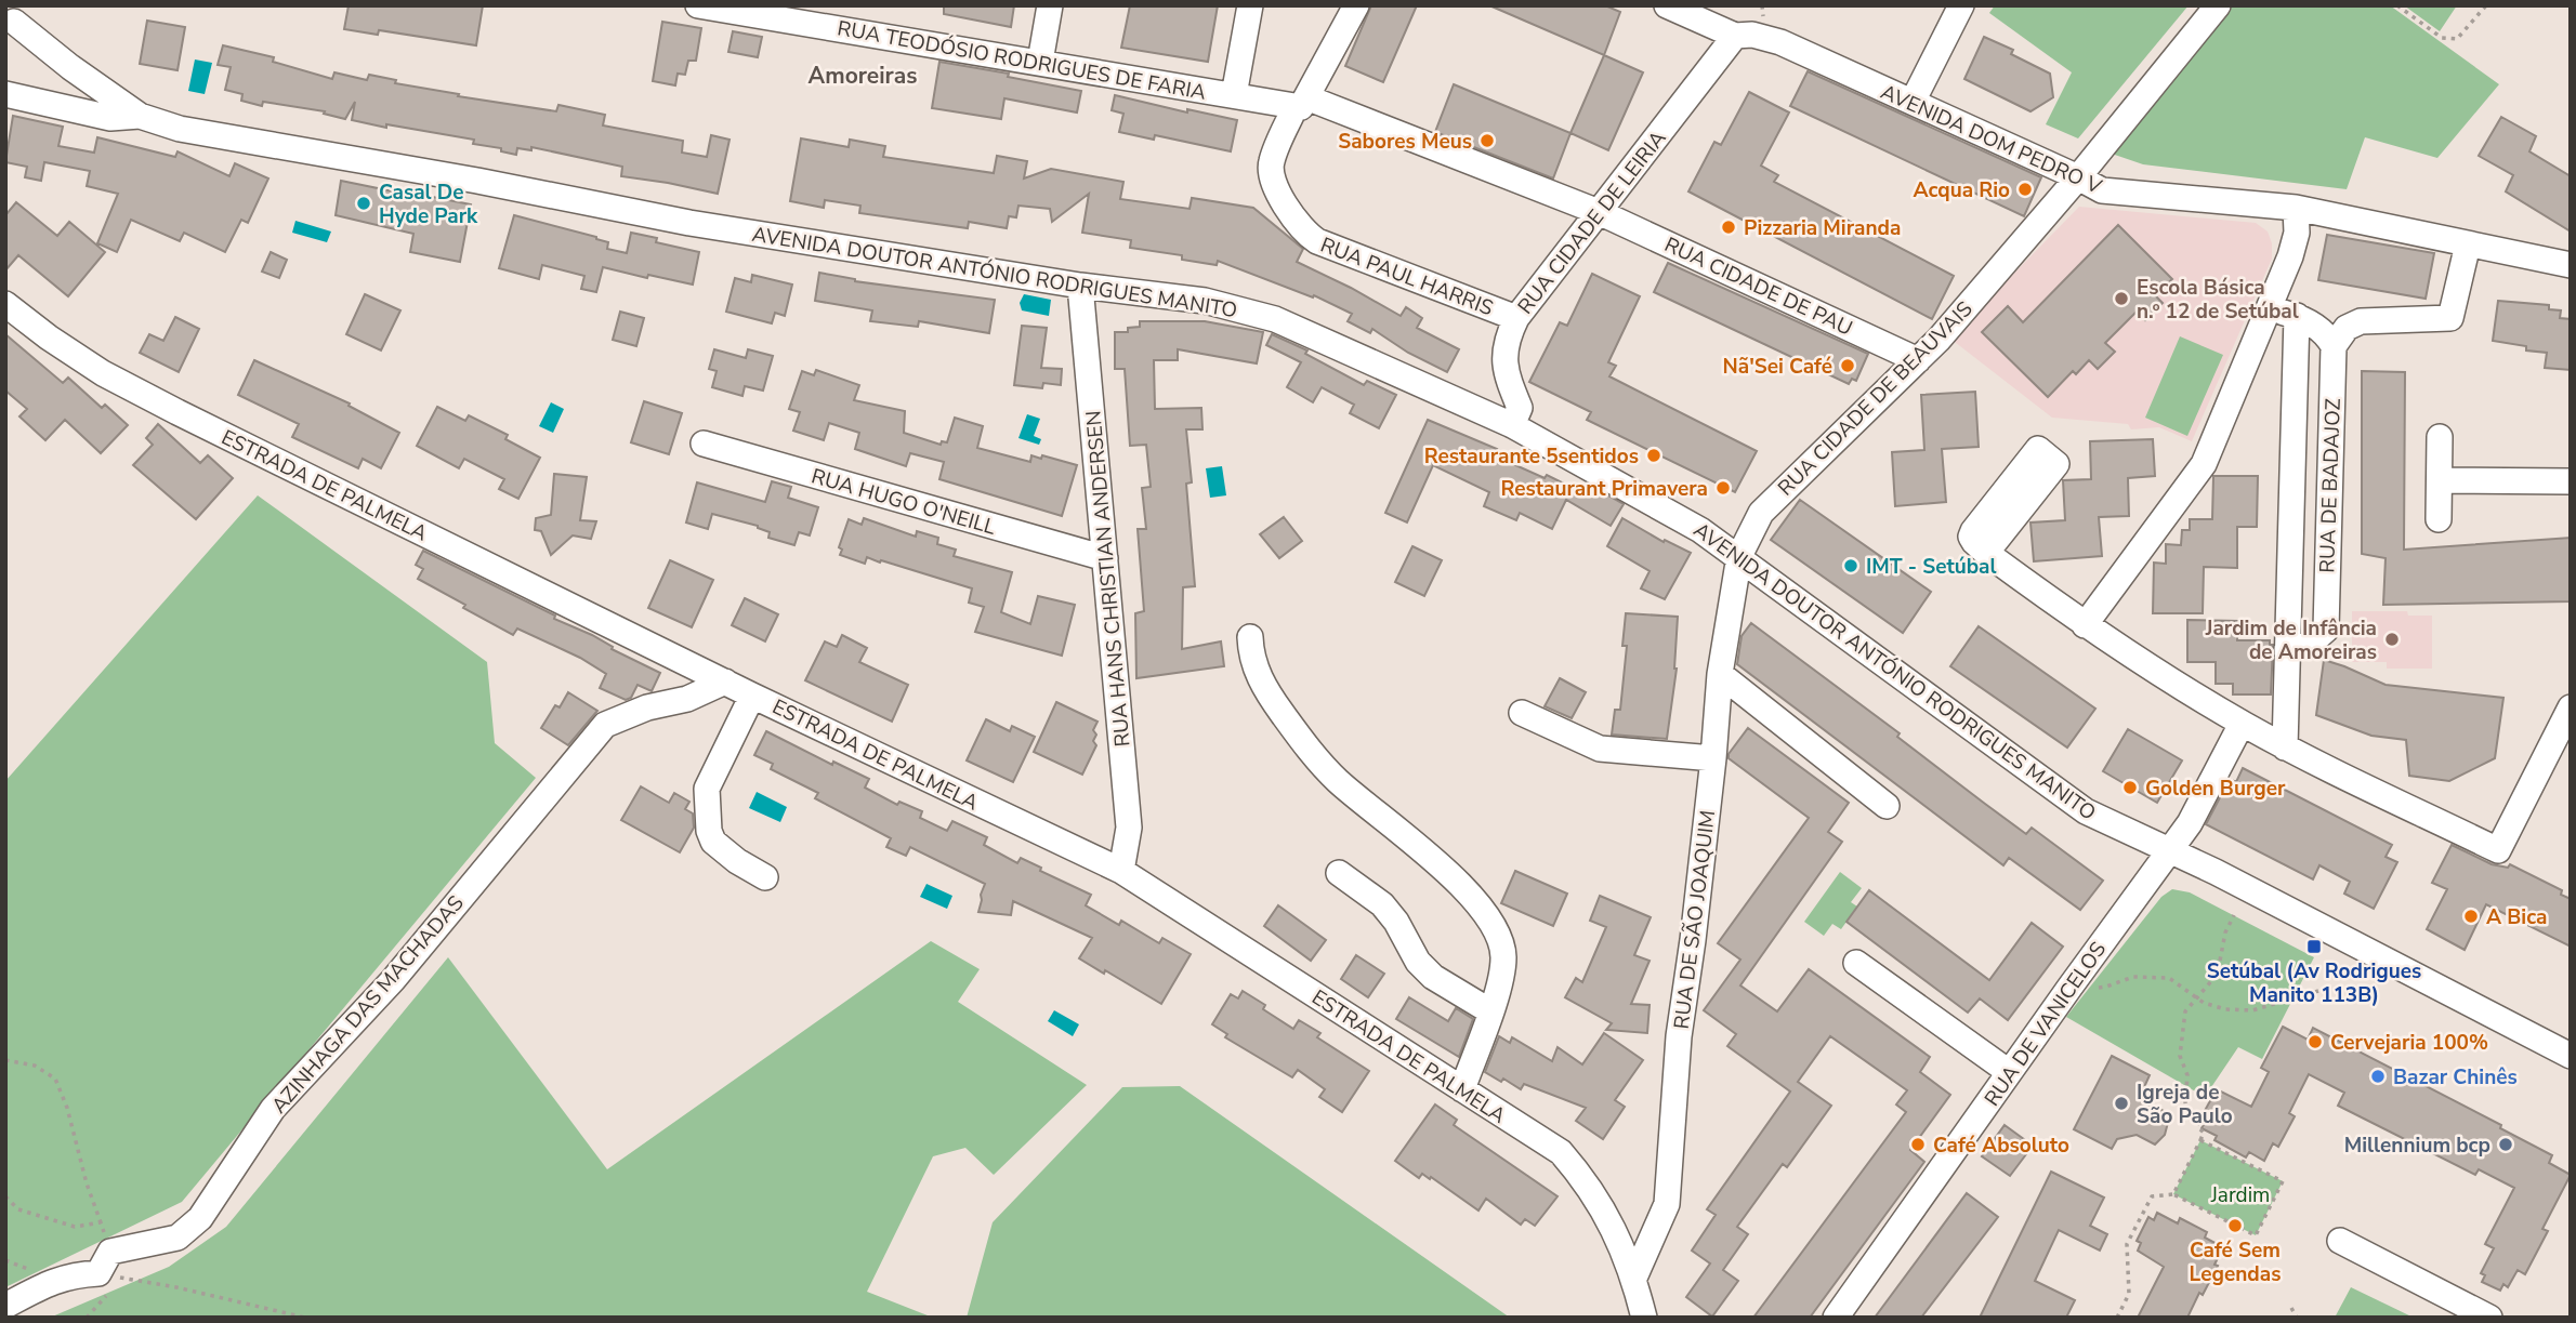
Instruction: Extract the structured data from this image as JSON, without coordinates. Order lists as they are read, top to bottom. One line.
{"streets":{"street":["RUA TEODÓSIO RODRIGUES DE FARIA","AVENIDA DOM PEDRO V","RUA CIDADE DE LEIRIA","AVENIDA DOUTOR ANTÓNIO RODRIGUES MANITO","RUA PAUL HARRIS","RUA CIDADE DE PAU","RUA CIDADE DE BEAUVAIS","ESTRADA DE PALMELA","RUA DE BADAJOZ","RUA HUGO O'NEILL","RUA HANS CHRISTIAN ANDERSEN","RUA DE SÃO JOAQUIM","AZINHAGA DAS MACHADAS","RUA DE VANICELOS"]},"crossings":[["RUA TEODÓSIO RODRIGUES DE FARIA","RUA CIDADE DE LEIRIA"],["RUA TEODÓSIO RODRIGUES DE FARIA","RUA PAUL HARRIS"],["RUA TEODÓSIO RODRIGUES DE FARIA","RUA CIDADE DE PAU"],["AVENIDA DOM PEDRO V","RUA CIDADE DE LEIRIA"],["AVENIDA DOM PEDRO V","RUA CIDADE DE BEAUVAIS"],["RUA CIDADE DE LEIRIA","AVENIDA DOUTOR ANTÓNIO RODRIGUES MANITO"],["RUA CIDADE DE LEIRIA","RUA PAUL HARRIS"],["RUA CIDADE DE LEIRIA","RUA CIDADE DE PAU"],["AVENIDA DOUTOR ANTÓNIO RODRIGUES MANITO","RUA CIDADE DE BEAUVAIS"],["AVENIDA DOUTOR ANTÓNIO RODRIGUES MANITO","RUA HANS CHRISTIAN ANDERSEN"],["AVENIDA DOUTOR ANTÓNIO RODRIGUES MANITO","RUA DE SÃO JOAQUIM"],["AVENIDA DOUTOR ANTÓNIO RODRIGUES MANITO","RUA DE VANICELOS"],["RUA CIDADE DE PAU","RUA CIDADE DE BEAUVAIS"],["RUA CIDADE DE BEAUVAIS","RUA DE SÃO JOAQUIM"],["ESTRADA DE PALMELA","RUA HANS CHRISTIAN ANDERSEN"],["ESTRADA DE PALMELA","RUA DE SÃO JOAQUIM"],["ESTRADA DE PALMELA","AZINHAGA DAS MACHADAS"],["RUA HUGO O'NEILL","RUA HANS CHRISTIAN ANDERSEN"]],"districts":["Amoreiras"],"parks":["Jardim"],"places":{"other":["Sabores Meus","Acqua Rio","Casal De Hyde Park","Pizzaria Miranda","Escola Básica n.º 12 de Setúbal","Nã'Sei Café","Restaurante 5sentidos","Restaurant Primavera","IMT - Setúbal","Jardim de Infância de Amoreiras","Golden Burger","A Bica","Cervejaria 100%","Bazar Chinês","Igreja de São Paulo","Café Absoluto","Millennium bcp","Café Sem Legendas"],"transit":["Setúbal (Av Rodrigues Manito 113B)"]}}
